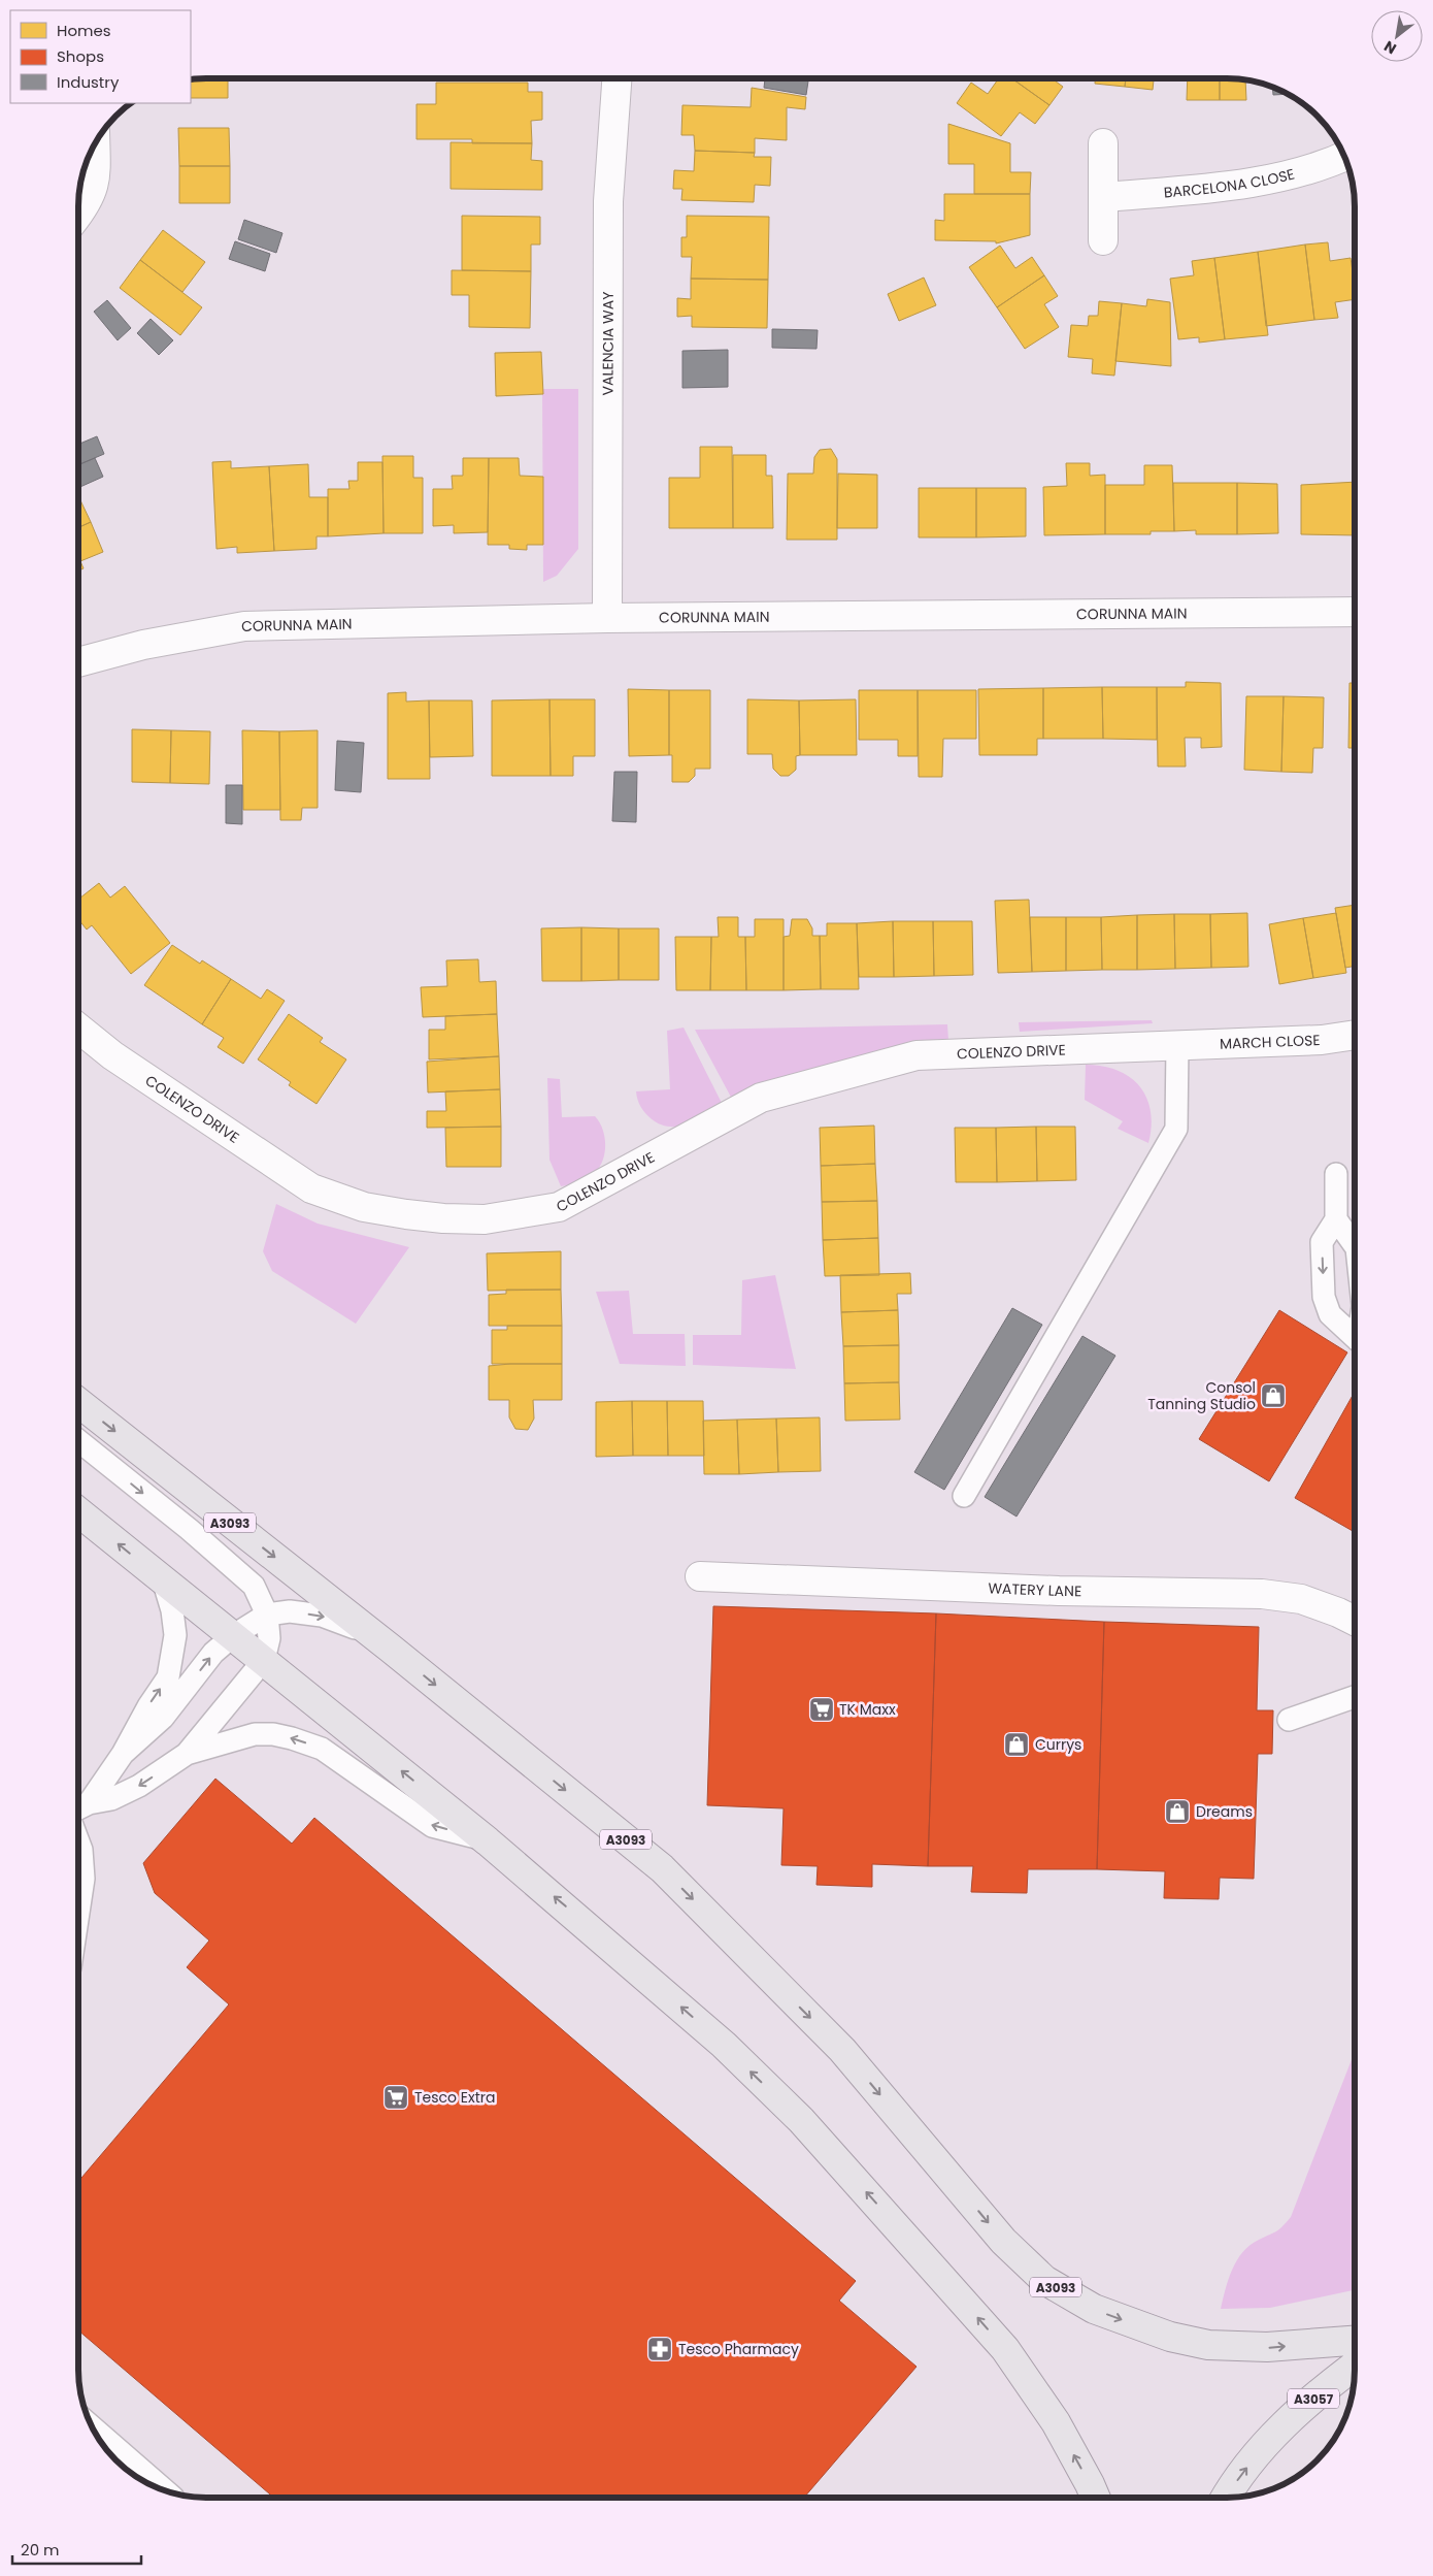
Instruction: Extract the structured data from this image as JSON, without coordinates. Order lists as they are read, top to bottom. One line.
{"streets":{"main road":["A3093","A3057"],"street":["BARCELONA CLOSE","VALENCIA WAY","CORUNNA MAIN","MARCH CLOSE","COLENZO DRIVE","WATERY LANE"]},"crossings":[["VALENCIA WAY","CORUNNA MAIN"],["MARCH CLOSE","COLENZO DRIVE"]],"places":{"shop":["Consol Tanning Studio","Currys","Dreams"],"supermarket":["TK Maxx","Tesco Extra"],"pharmacy":["Tesco Pharmacy"]},"legend":["Homes","Shops","Industry"],"scale_bar":"20 m","north":"bottom left"}
